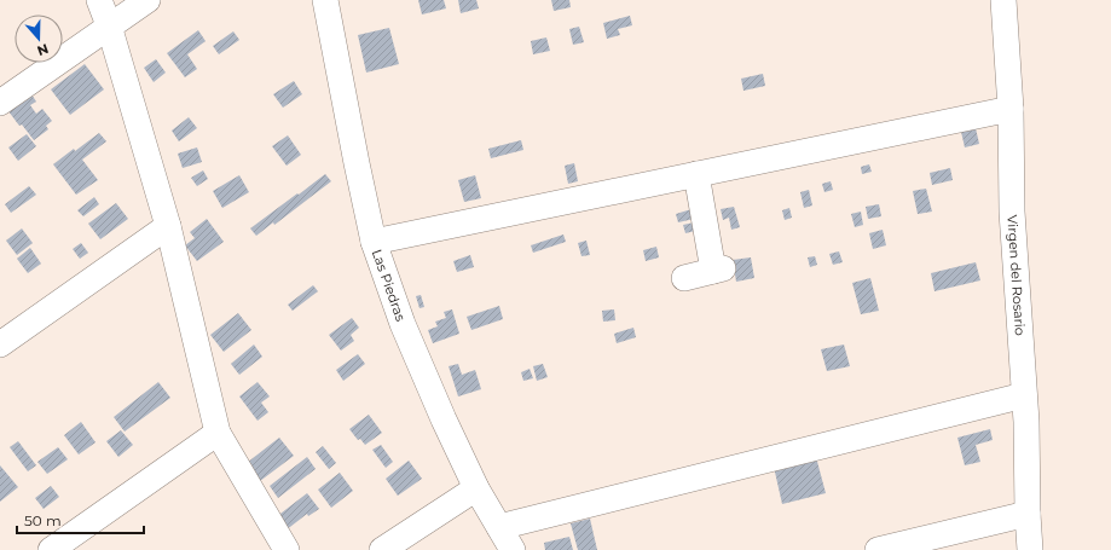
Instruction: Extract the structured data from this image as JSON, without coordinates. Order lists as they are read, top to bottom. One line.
{"streets":{"street":["Virgen del Rosario","Las Piedras"]},"scale_bar":"50 m","north":"bottom"}
